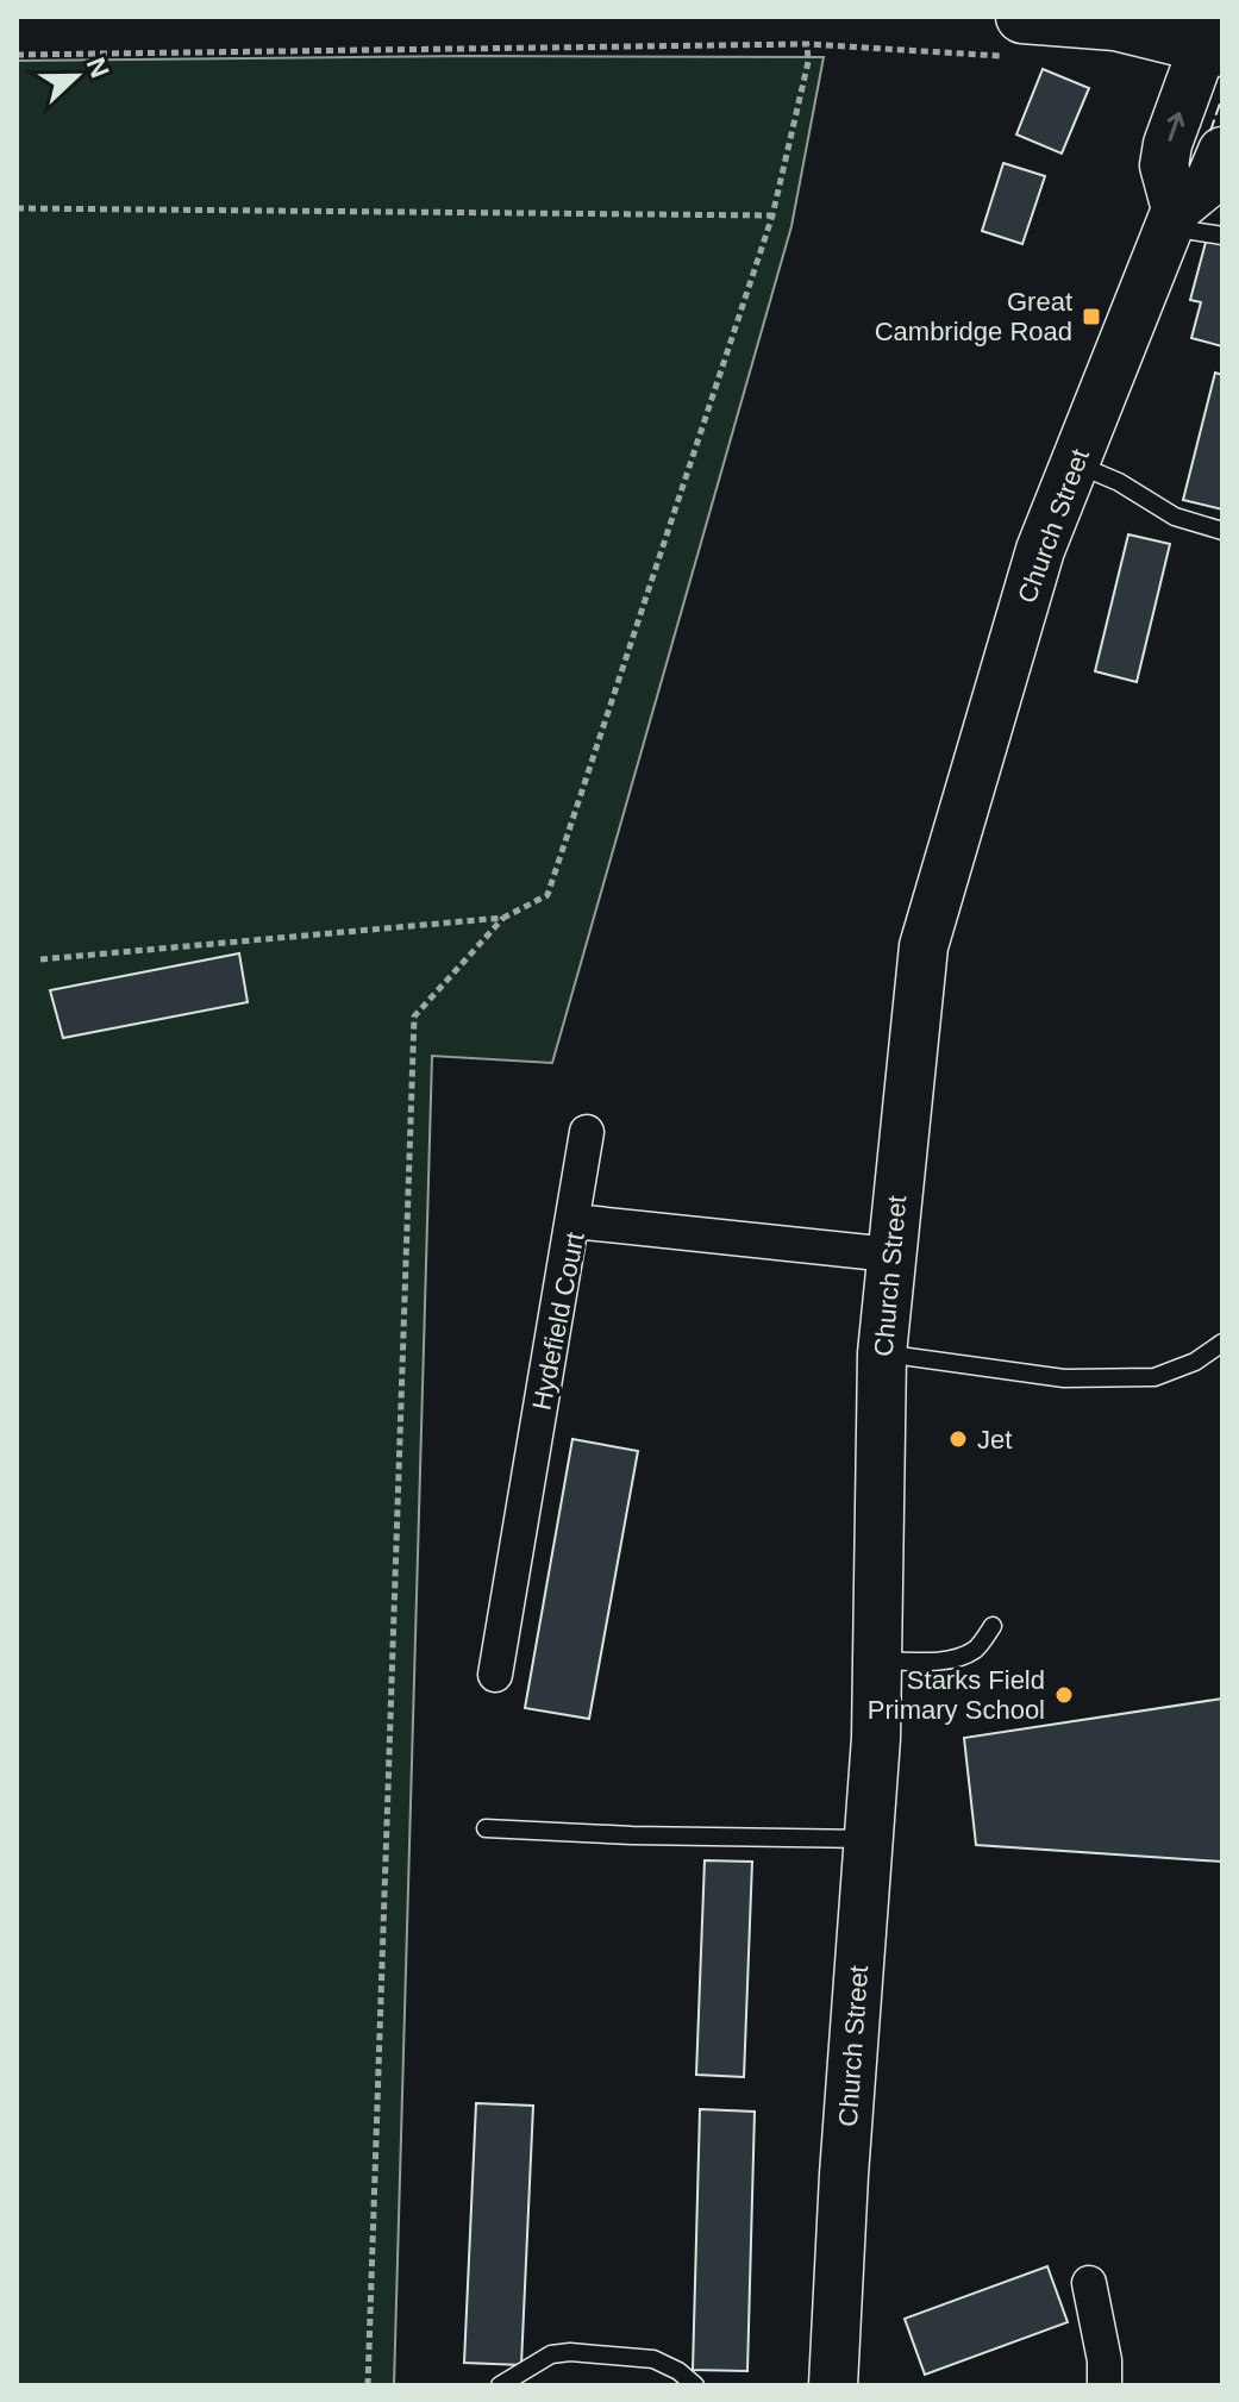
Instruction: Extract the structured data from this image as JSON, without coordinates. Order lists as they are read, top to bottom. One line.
{"streets":{"main road":["Church Street"],"street":["Hydefield Court"]},"crossings":[["Church Street","Hydefield Court"]],"places":{"transit":["Great Cambridge Road"],"other":["Jet","Starks Field Primary School"]},"north":"right"}
